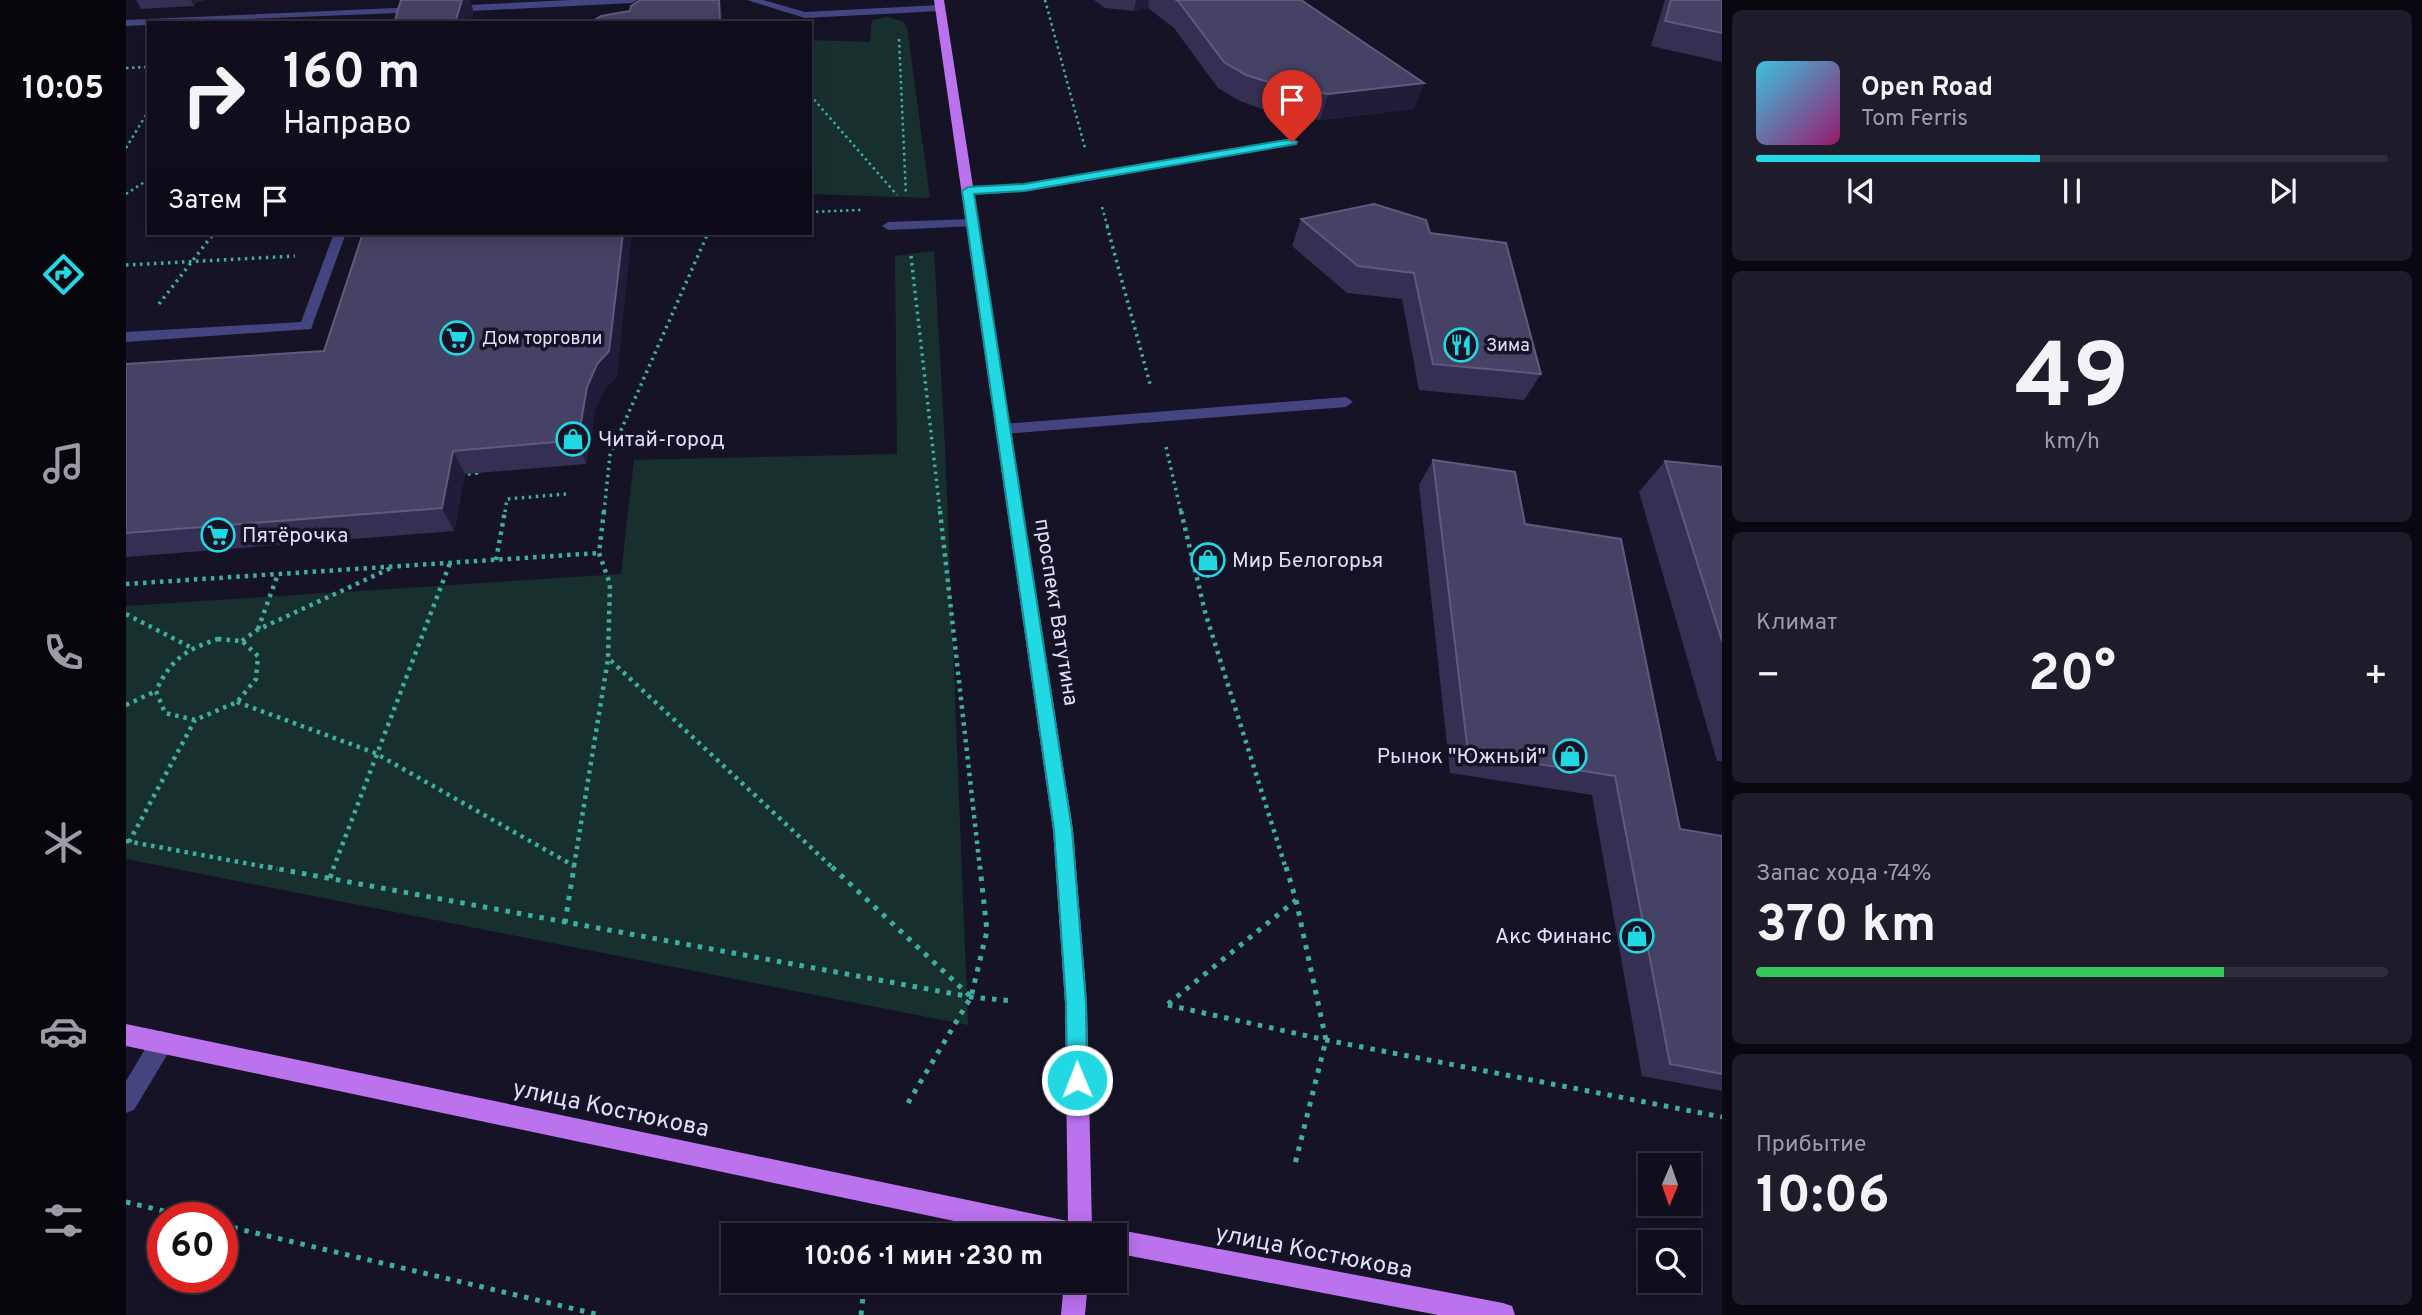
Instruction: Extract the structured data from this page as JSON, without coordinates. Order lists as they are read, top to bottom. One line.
{"streets":{"main road":["проспект Ватутина","улица Костюкова"]},"places":{"supermarket":["Дом торговли","Пятёрочка"],"restaurant":["Зима"],"shop":["Читай-город","Мир Белогорья","Рынок \"Южный\"","Акс Финанс"]},"north":"bottom","page":{"tabs":"10:05","turn":["160 m","Направо"],"song":["Open Road","Tom Ferris"],"then":"Затем","tile":[["49","km/h"],"Климат",["Запас хода · 74%","370 km"],["Прибытие","10:06"]],"heat":["−","20°","+"],"limit":"60","trip":"10:06 · 1 мин · 230 m"}}
